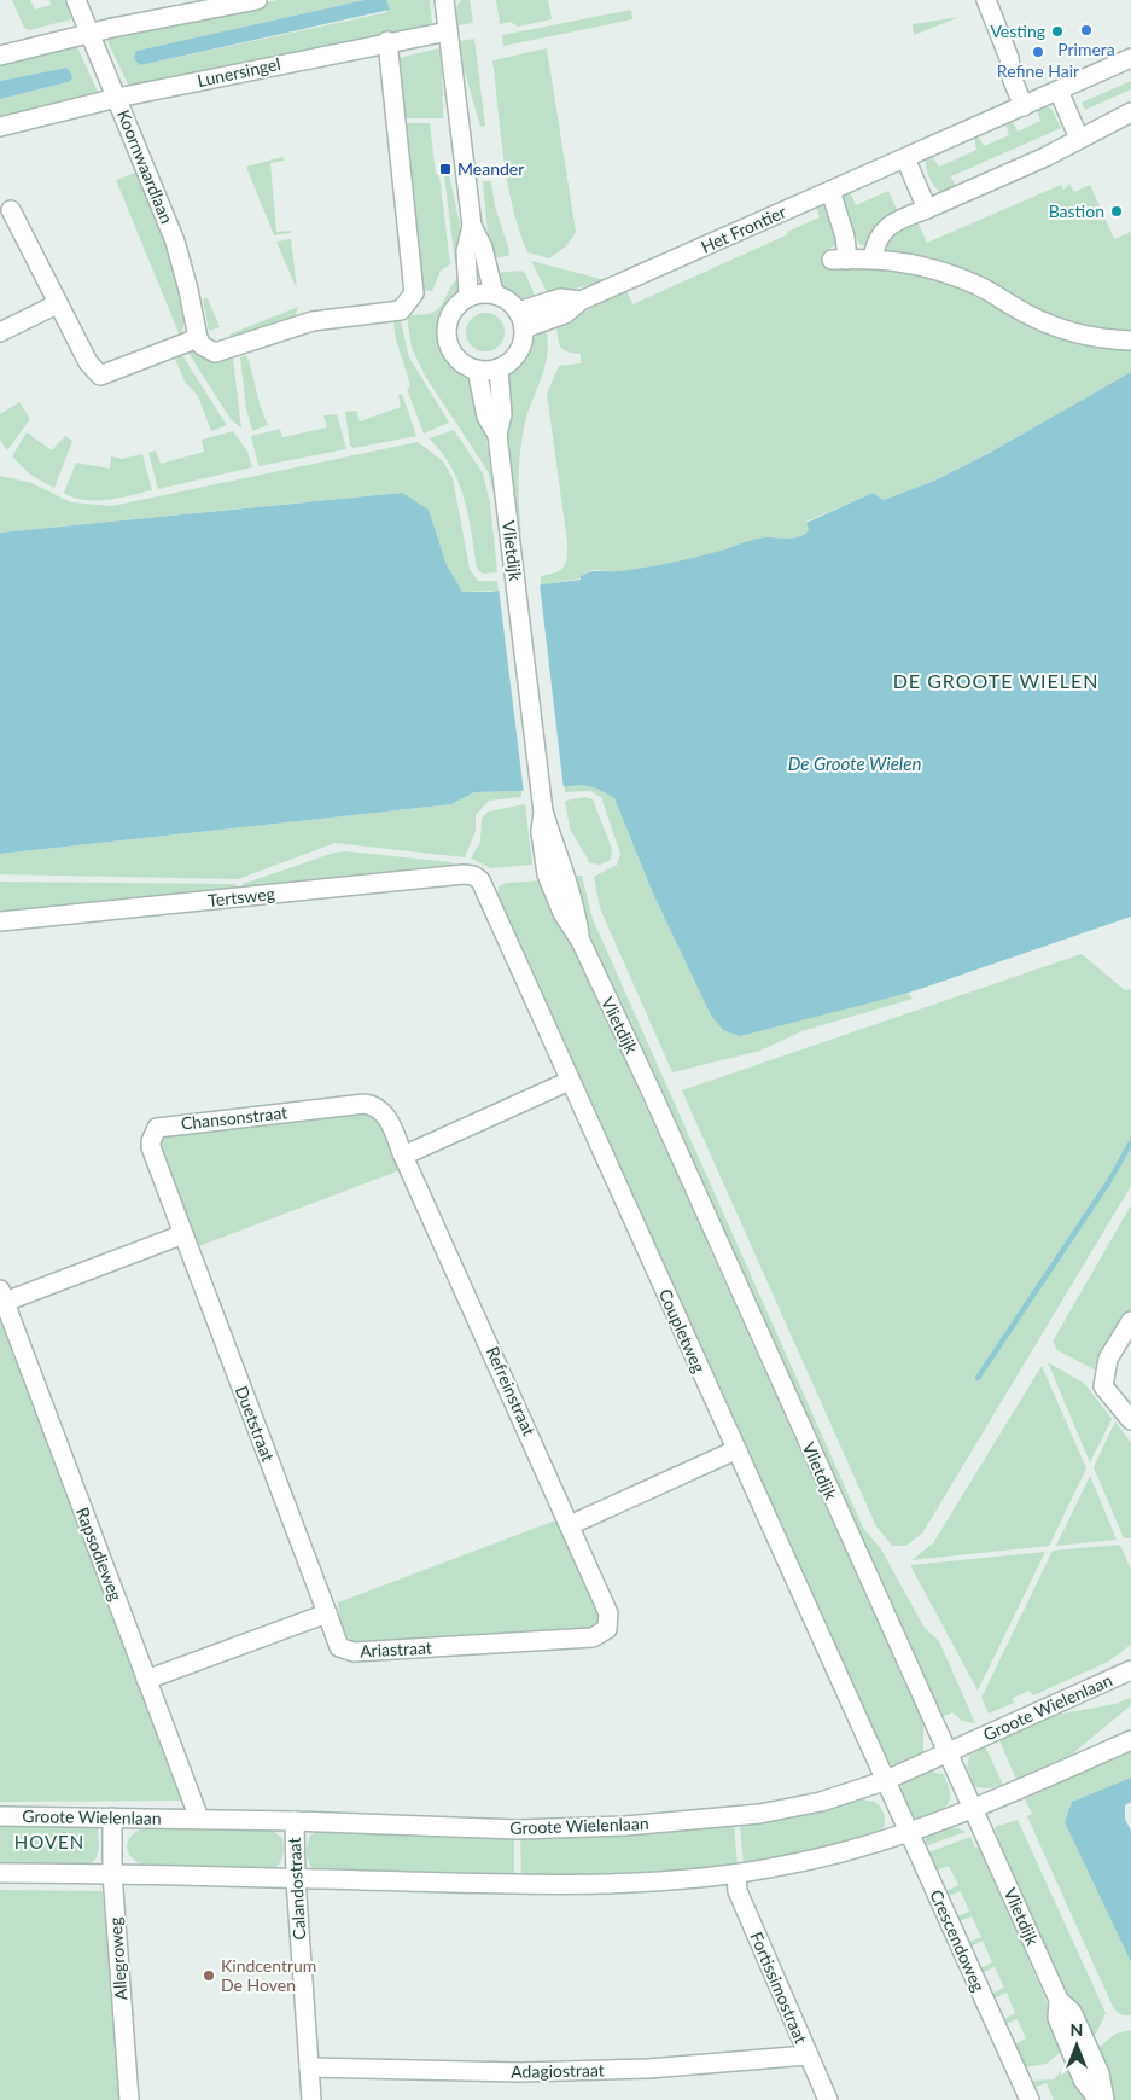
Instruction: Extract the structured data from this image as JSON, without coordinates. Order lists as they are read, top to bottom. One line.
{"streets":{"street":["Lunersingel","Koornwaardlaan","Het Frontier","Vlietdijk","Tertsweg","Chansonstraat","Coupletweg","Refreinstraat","Duetstraat","Rapsodieweg","Ariastraat","Groote Wielenlaan","Calandostraat","Crescendoweg","Allegroweg","Fortissimostraat","Adagiostraat"]},"crossings":[["Lunersingel","Koornwaardlaan"],["Het Frontier","Vlietdijk"],["Vlietdijk","Groote Wielenlaan"],["Tertsweg","Coupletweg"],["Chansonstraat","Refreinstraat"],["Chansonstraat","Duetstraat"],["Coupletweg","Groote Wielenlaan"],["Coupletweg","Crescendoweg"],["Refreinstraat","Ariastraat"],["Duetstraat","Ariastraat"],["Rapsodieweg","Groote Wielenlaan"],["Groote Wielenlaan","Calandostraat"],["Groote Wielenlaan","Crescendoweg"],["Groote Wielenlaan","Allegroweg"],["Calandostraat","Adagiostraat"],["Fortissimostraat","Adagiostraat"]],"districts":["DE GROOTE WIELEN","HOVEN"],"water":["De Groote Wielen"],"places":{"other":["Primera","Vesting","Refine Hair","Bastion","Kindcentrum De Hoven"],"transit":["Meander"]},"north":"top"}
